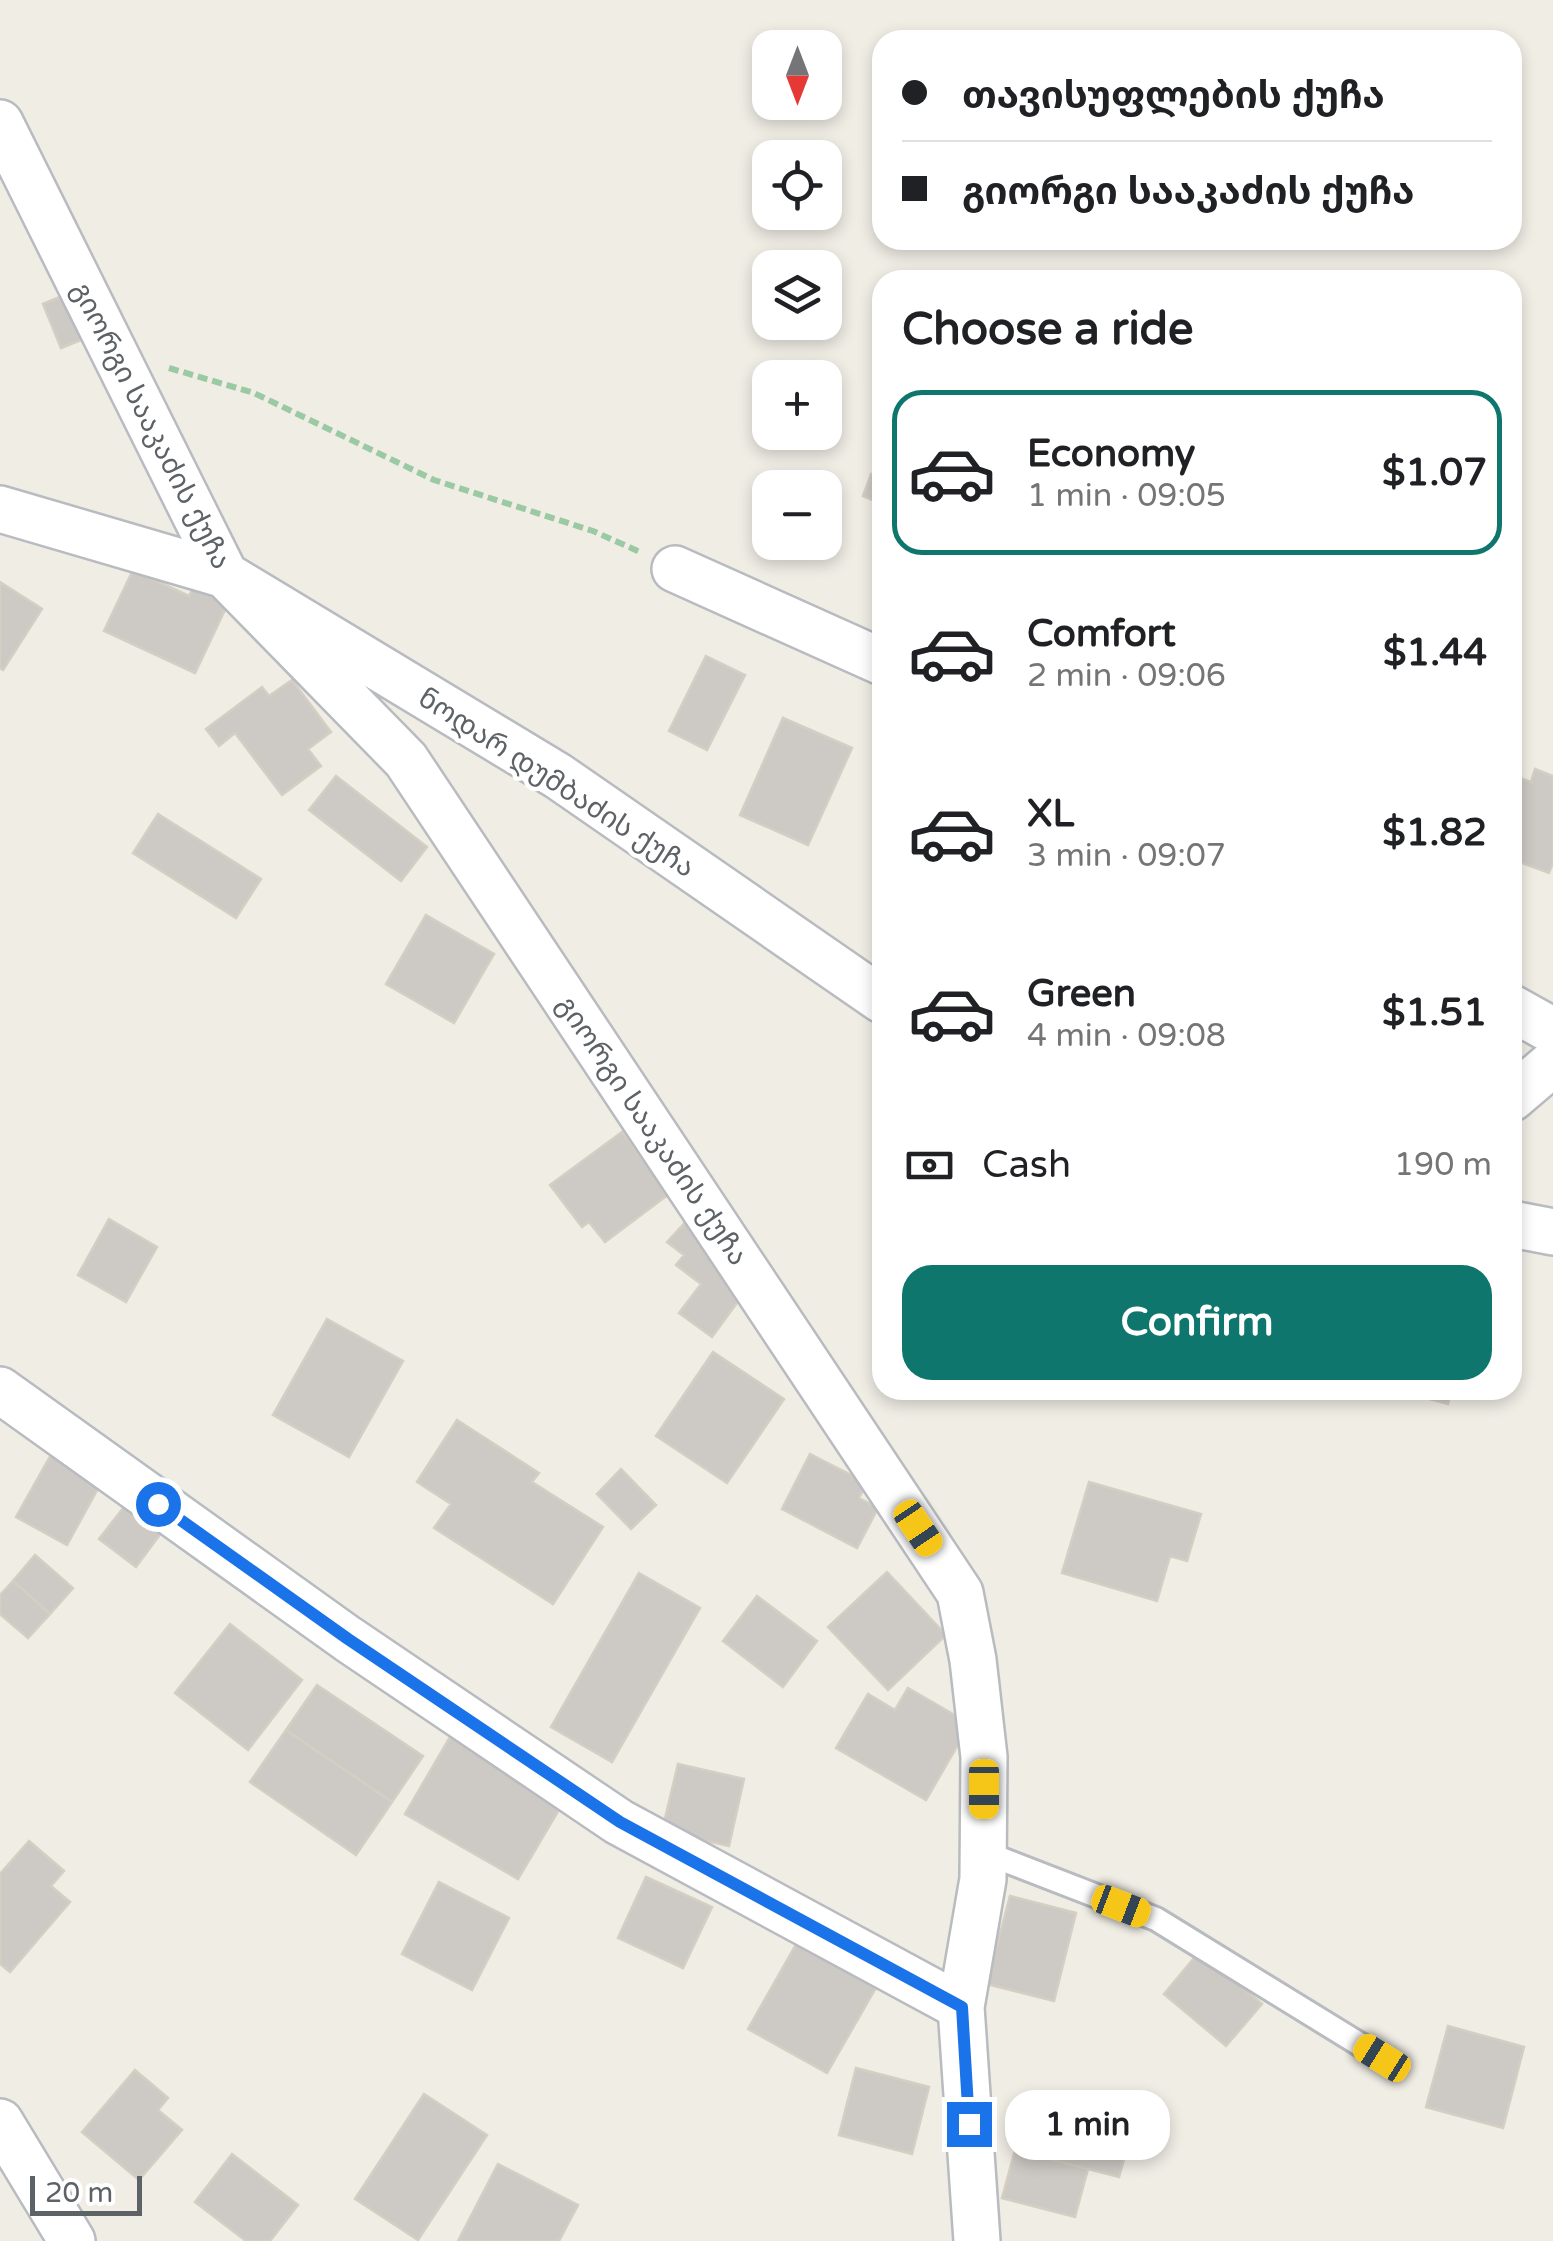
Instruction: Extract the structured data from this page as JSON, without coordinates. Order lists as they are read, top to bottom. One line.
{"streets":{"street":["გიორგი სააკაძის ქუჩა","ნოდარ დუმბაძის ქუჩა"]},"crossings":[["გიორგი სააკაძის ქუჩა","ნოდარ დუმბაძის ქუჩა"]],"scale_bar":"20 m","north":"bottom","page":{"map_buttons":["+","−"],"banner":["თავისუფლების ქუჩა","გიორგი სააკაძის ქუჩა"],"heading":"Choose a ride","list":[{"name":"Economy","note":"1 min · 09:05","value":"$1.07"},{"name":"Comfort","note":"2 min · 09:06","value":"$1.44"},{"name":"XL","note":"3 min · 09:07","value":"$1.82"},{"name":"Green","note":"4 min · 09:08","value":"$1.51"}],"pay":["Cash","190 m"],"buttons":"Confirm","bubble":"1 min","scale":"20 m"}}
